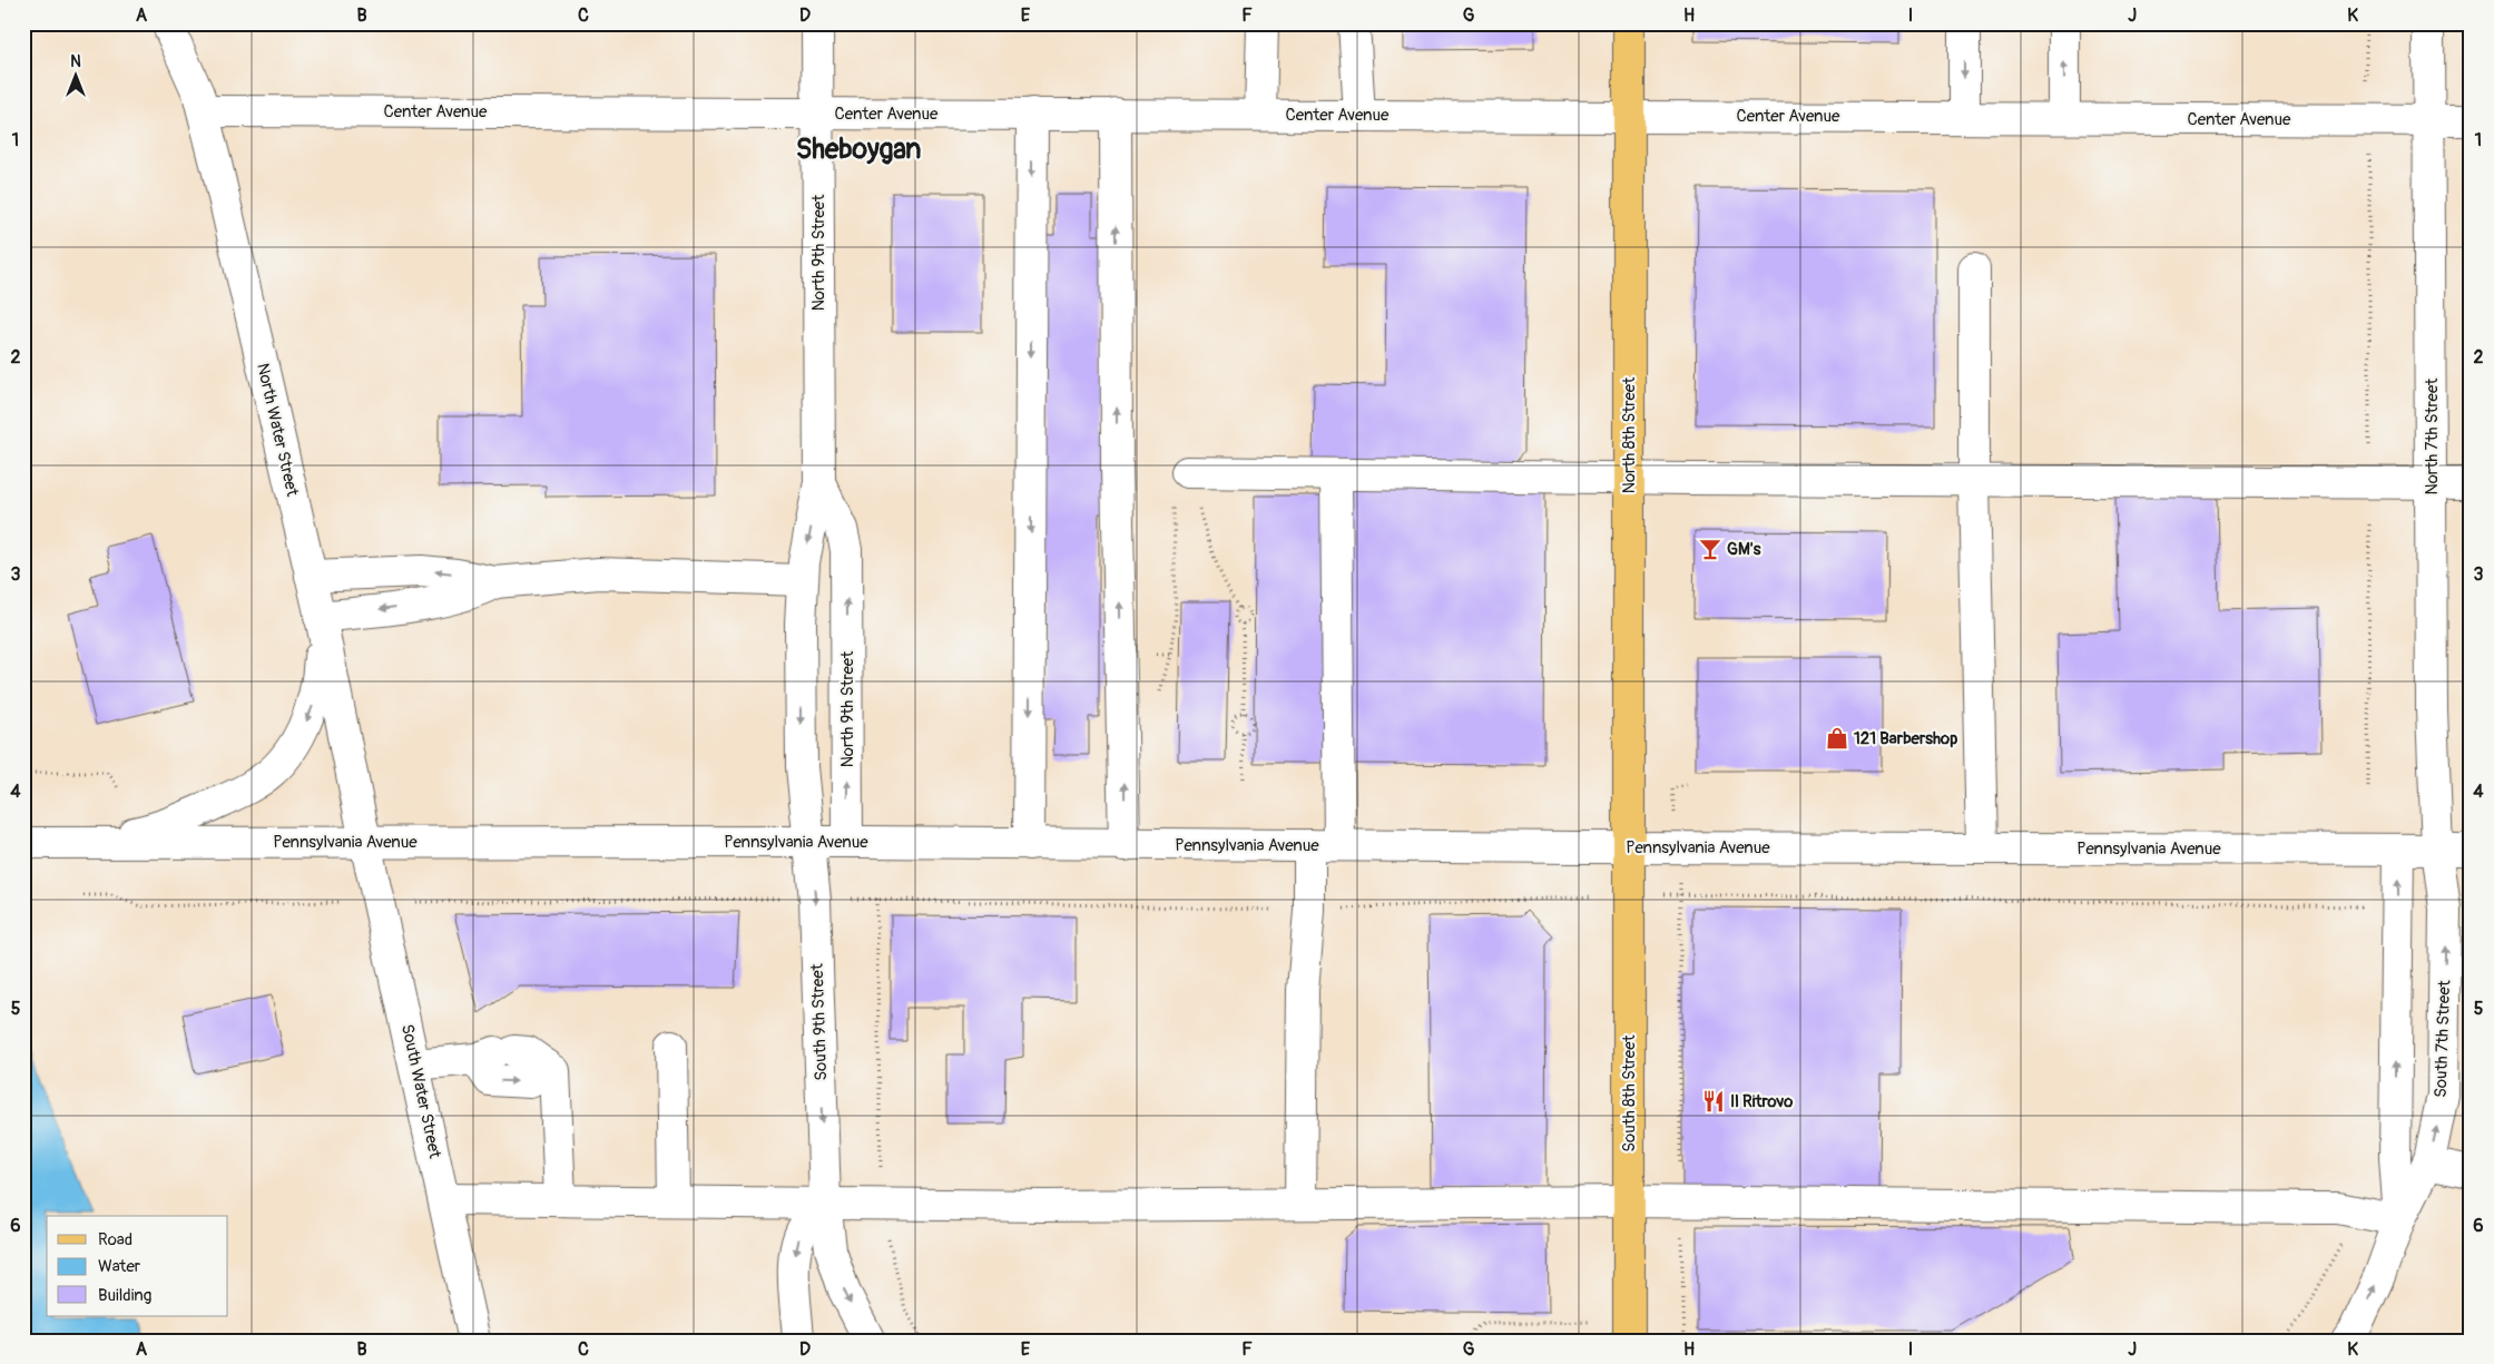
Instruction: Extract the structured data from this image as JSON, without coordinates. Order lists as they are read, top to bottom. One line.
{"streets":{"main road":["North 8th Street","South 8th Street"],"street":["Center Avenue","North 9th Street","North Water Street","North 7th Street","Pennsylvania Avenue","South 9th Street","South 7th Street","South Water Street"]},"crossings":[["Center Avenue","North 9th Street"],["Center Avenue","North Water Street"],["Center Avenue","North 8th Street"],["Center Avenue","North 7th Street"],["North 9th Street","Pennsylvania Avenue"],["North 9th Street","South 9th Street"],["North Water Street","Pennsylvania Avenue"],["North Water Street","South Water Street"],["North 8th Street","Pennsylvania Avenue"],["North 8th Street","South 8th Street"],["North 7th Street","Pennsylvania Avenue"],["North 7th Street","South 7th Street"],["Pennsylvania Avenue","South 9th Street"],["Pennsylvania Avenue","South 7th Street"],["Pennsylvania Avenue","South Water Street"],["Pennsylvania Avenue","South 8th Street"]],"one_way":["South 7th Street"],"districts":["Sheboygan"],"places":{"bar":["GM's"],"shop":["121 Barbershop"],"restaurant":["Il Ritrovo"]},"legend":["Road","Water","Building"],"north":"top","grid":{"columns":["A","B","C","D","E","F","G","H","I","J","K"],"rows":["1","2","3","4","5","6"]}}
